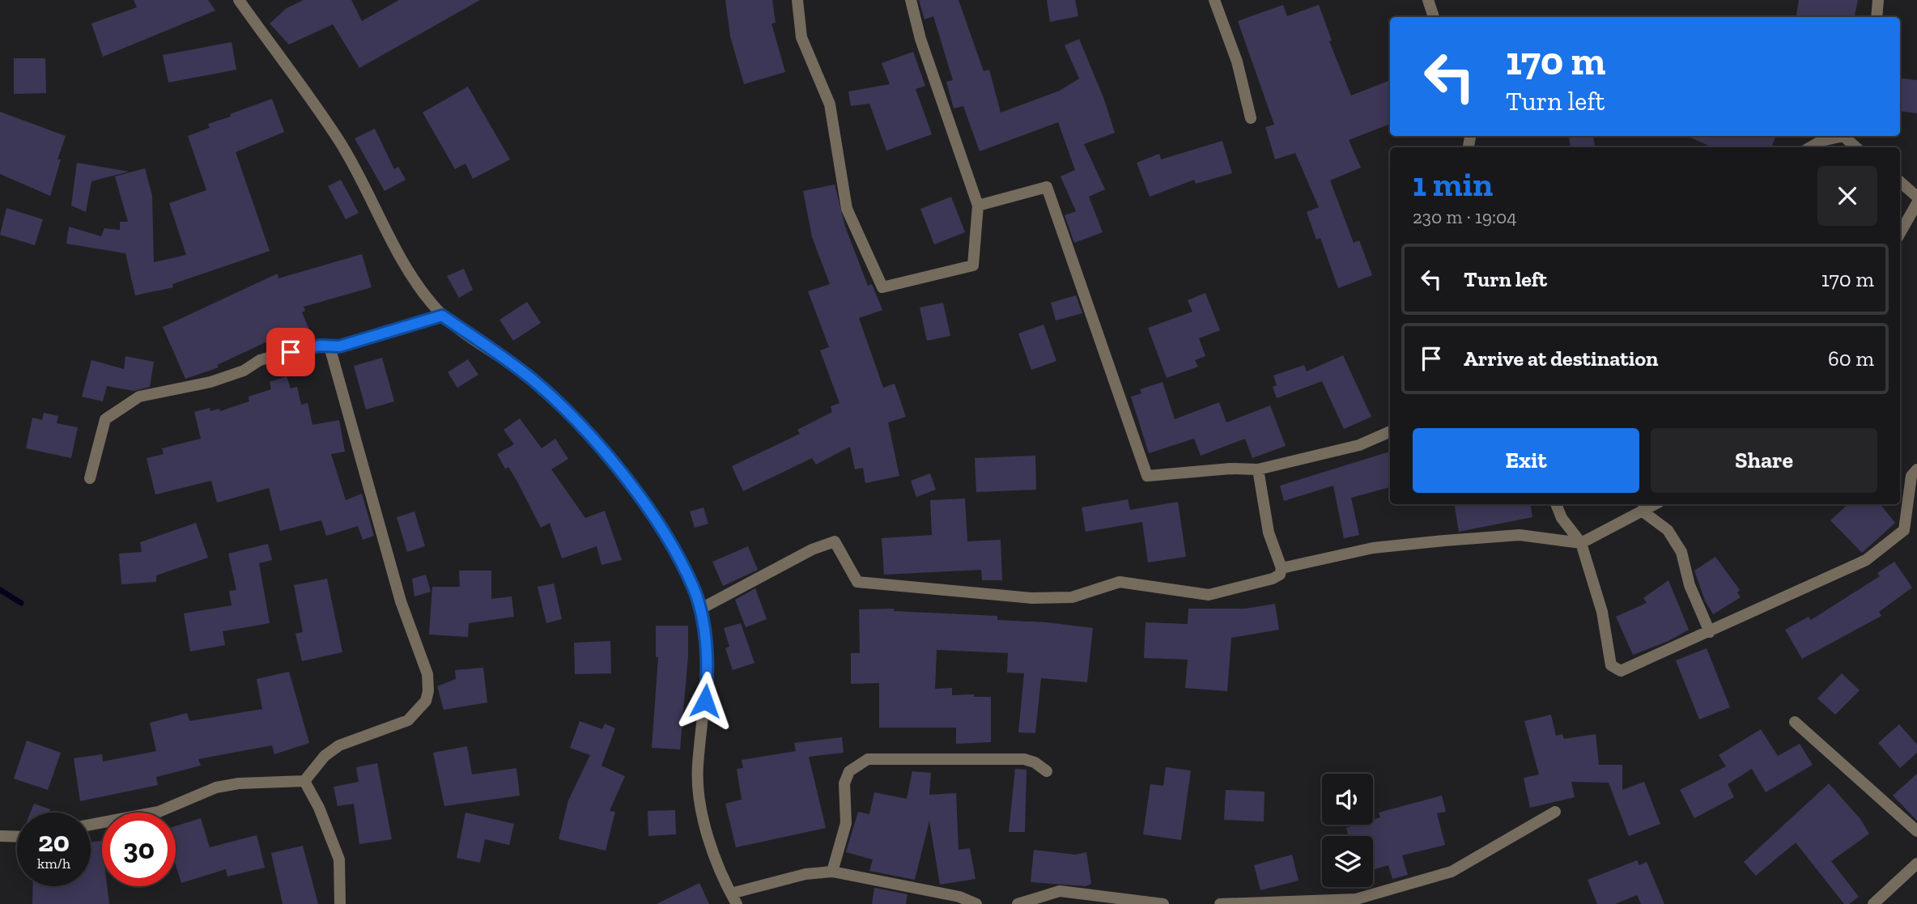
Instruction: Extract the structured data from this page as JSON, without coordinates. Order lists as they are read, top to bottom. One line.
{"page":{"turn":["170 m","Turn left"],"heading":["1 min","230 m · 19:04"],"list":[{"name":"Turn left","value":"170 m"},{"name":"Arrive at destination","value":"60 m"}],"buttons":["Exit","Share"],"speed":"20 km/h","limit":"30"}}
